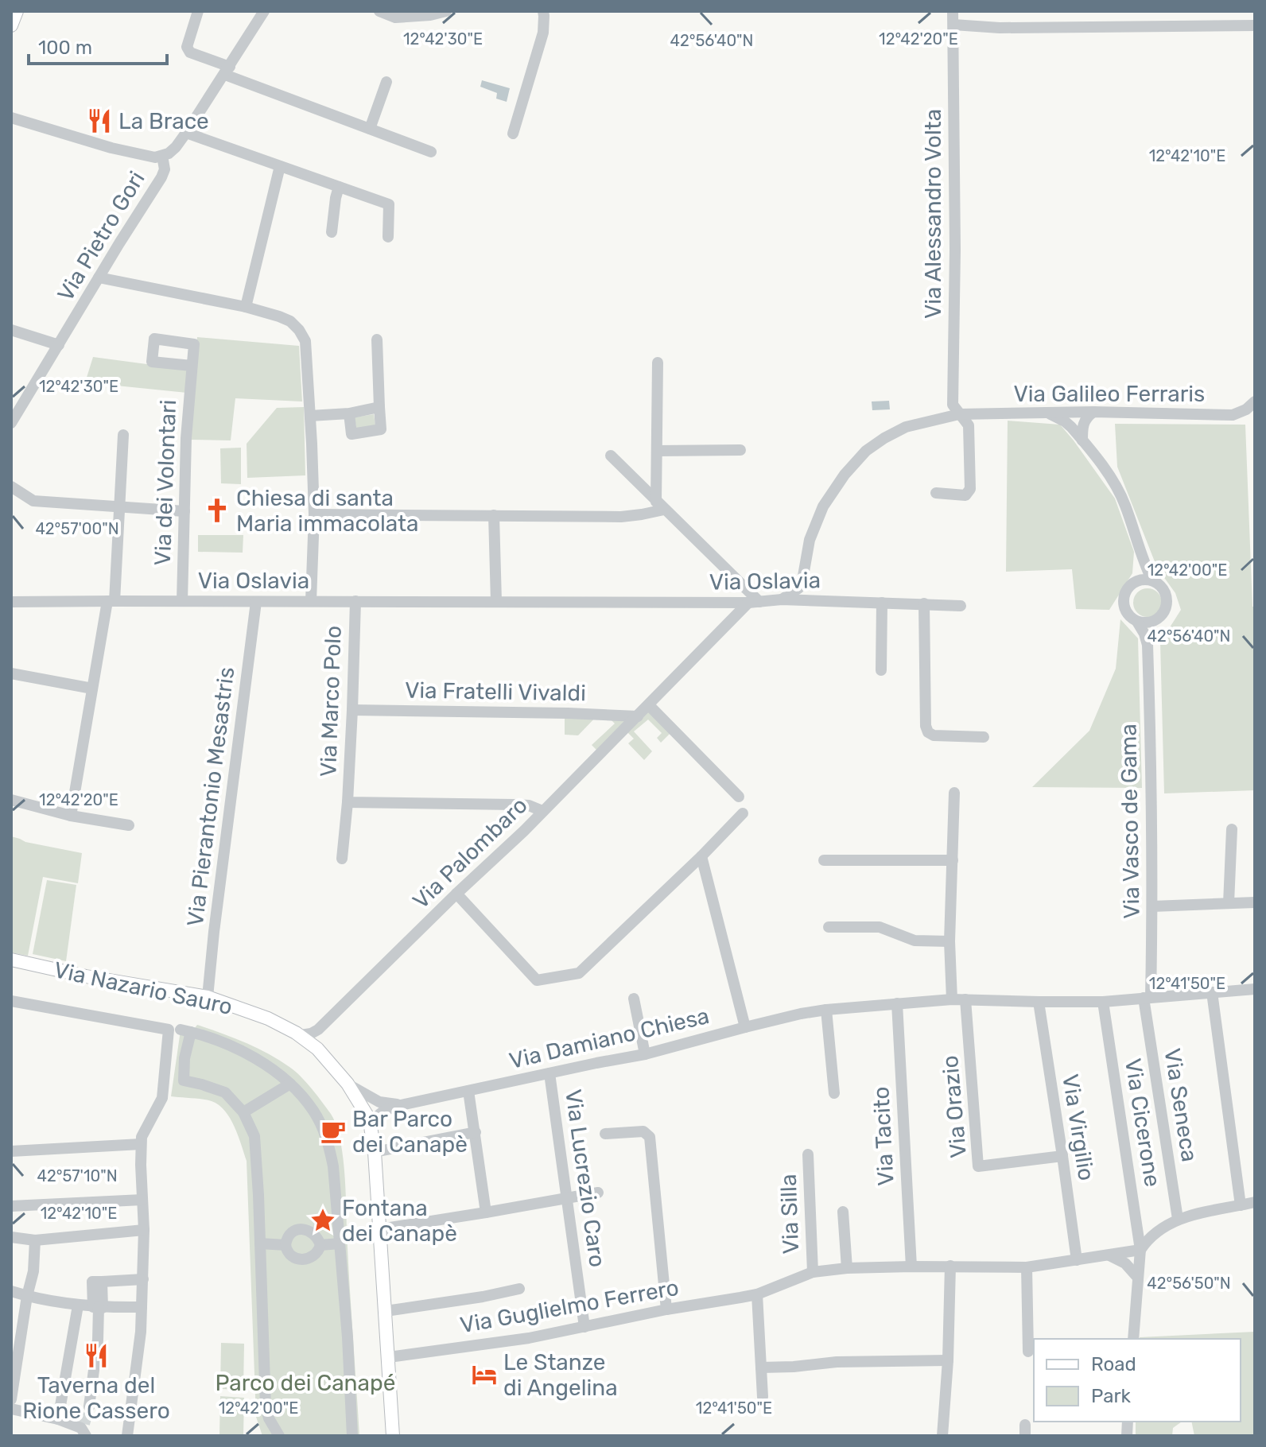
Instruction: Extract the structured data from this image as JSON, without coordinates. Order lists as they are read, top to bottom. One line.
{"streets":{"main road":["Via Nazario Sauro"],"street":["Via Alessandro Volta","Via Pietro Gori","Via Galileo Ferraris","Via dei Volontari","Via Oslavia","Via Fratelli Vivaldi","Via Marco Polo","Via Pierantonio Mesastris","Via Vasco de Gama","Via Palombaro","Via Damiano Chiesa","Via Seneca","Via Orazio","Via Cicerone","Via Virgilio","Via Tacito","Via Lucrezio Caro","Via Silla","Via Guglielmo Ferrero"]},"crossings":[["Via Alessandro Volta","Via Galileo Ferraris"],["Via Galileo Ferraris","Via Vasco de Gama"],["Via dei Volontari","Via Oslavia"],["Via Oslavia","Via Marco Polo"],["Via Oslavia","Via Pierantonio Mesastris"],["Via Oslavia","Via Palombaro"],["Via Fratelli Vivaldi","Via Marco Polo"],["Via Fratelli Vivaldi","Via Palombaro"],["Via Marco Polo","Via Palombaro"],["Via Pierantonio Mesastris","Via Nazario Sauro"],["Via Vasco de Gama","Via Damiano Chiesa"],["Via Vasco de Gama","Via Seneca"],["Via Palombaro","Via Nazario Sauro"],["Via Nazario Sauro","Via Damiano Chiesa"],["Via Nazario Sauro","Via Guglielmo Ferrero"],["Via Damiano Chiesa","Via Seneca"],["Via Damiano Chiesa","Via Orazio"],["Via Damiano Chiesa","Via Cicerone"],["Via Damiano Chiesa","Via Virgilio"],["Via Damiano Chiesa","Via Tacito"],["Via Damiano Chiesa","Via Lucrezio Caro"],["Via Orazio","Via Virgilio"],["Via Cicerone","Via Guglielmo Ferrero"],["Via Virgilio","Via Guglielmo Ferrero"],["Via Tacito","Via Guglielmo Ferrero"],["Via Lucrezio Caro","Via Guglielmo Ferrero"],["Via Silla","Via Guglielmo Ferrero"]],"parks":["Parco dei Canapé"],"places":{"restaurant":["La Brace","Taverna del Rione Cassero"],"church":["Chiesa di santa Maria immacolata"],"cafe":["Bar Parco dei Canapè"],"place":["Fontana dei Canapè"],"hotel":["Le Stanze di Angelina"]},"legend":["Road","Park"],"scale_bar":"100 m","coordinates":["12°42'30\"E","12°42'20\"E","42°56'40\"N","12°42'10\"E","42°57'00\"N","12°42'00\"E","12°41'50\"E","42°57'10\"N","42°56'50\"N"]}
